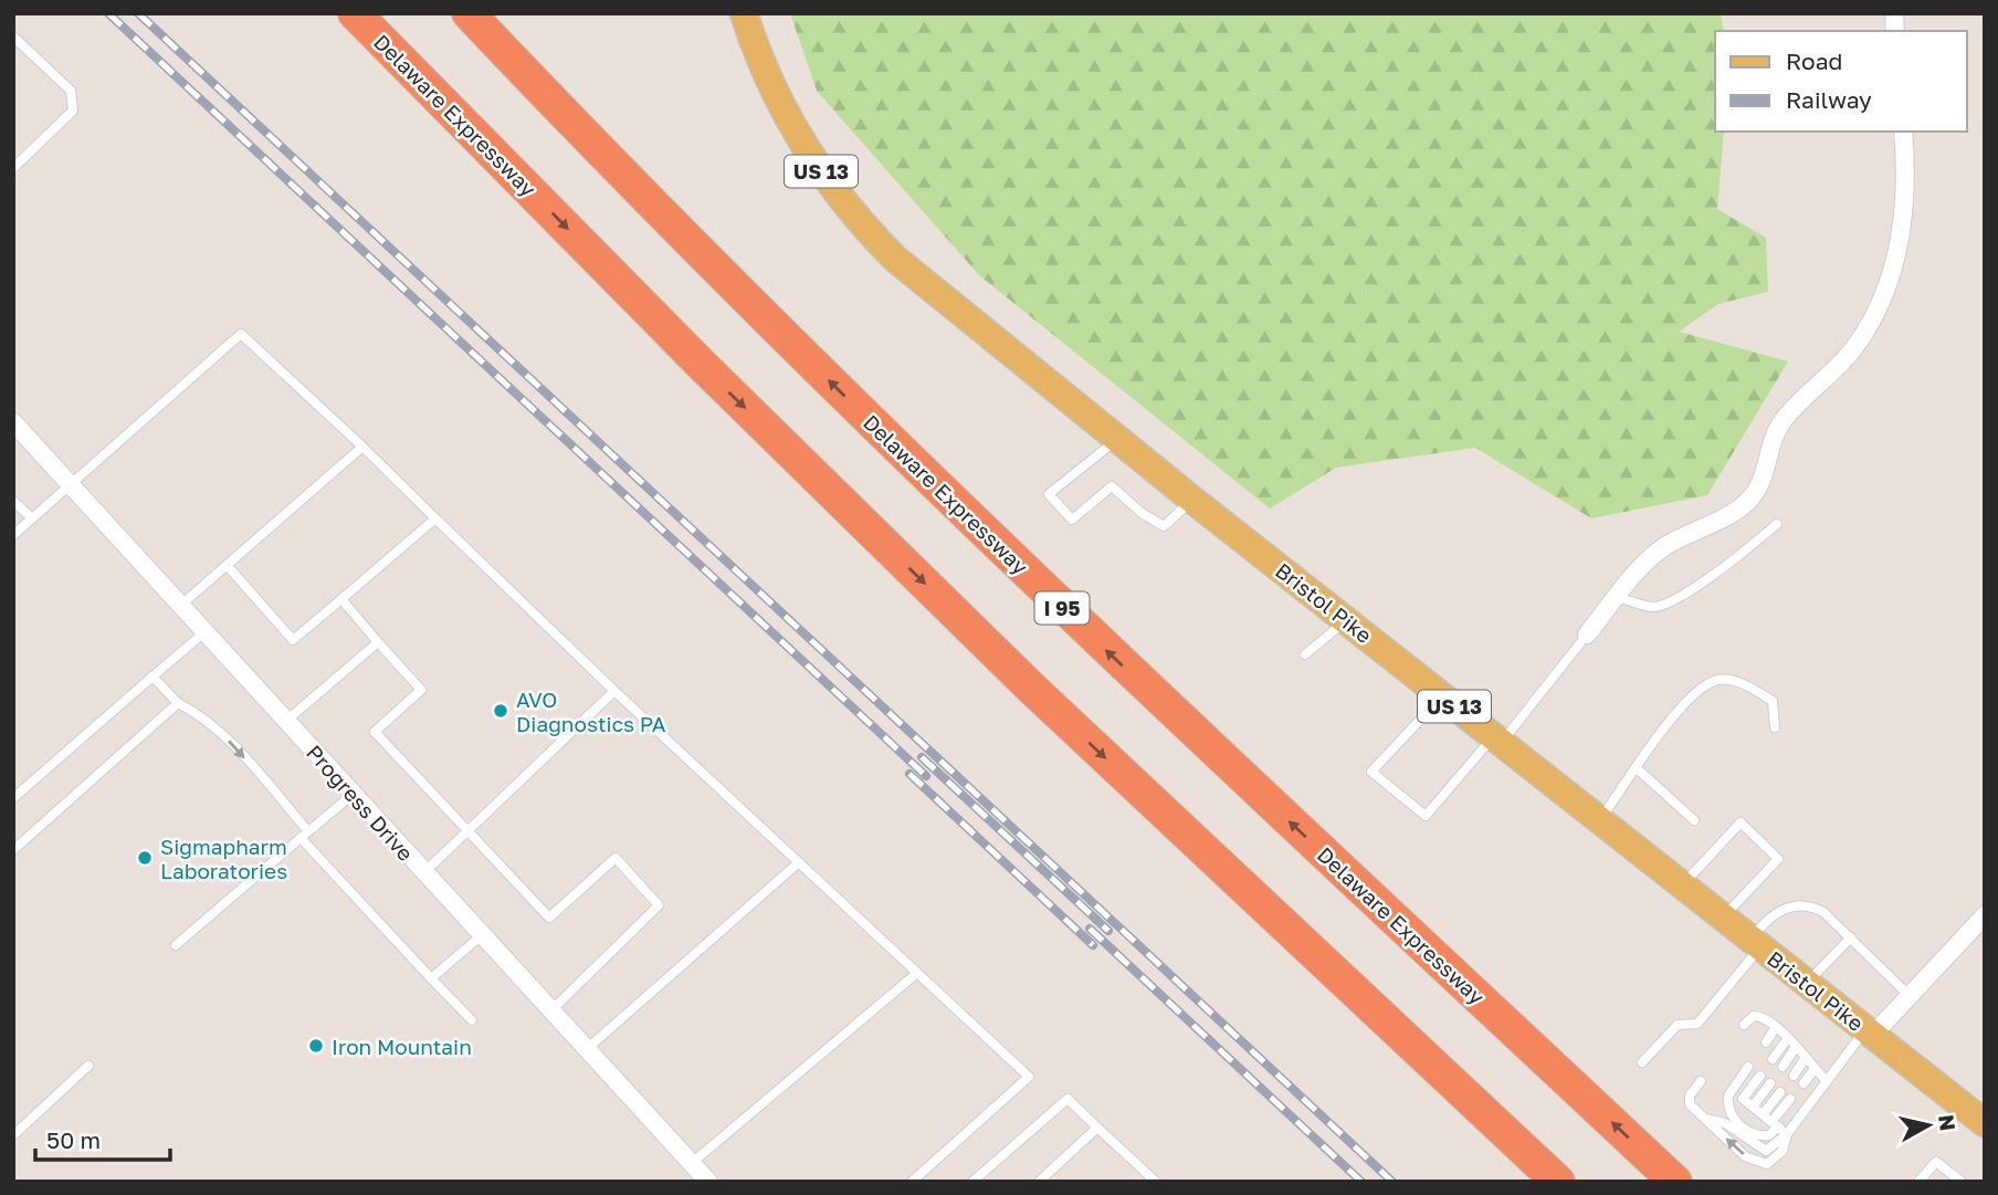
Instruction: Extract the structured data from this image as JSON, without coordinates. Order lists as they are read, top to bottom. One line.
{"streets":{"highway":["Delaware Expressway","I 95"],"main road":["US 13","Bristol Pike"],"street":["Progress Drive"]},"places":["AVO Diagnostics PA","Sigmapharm Laboratories","Iron Mountain"],"legend":["Road","Railway"],"scale_bar":"50 m","north":"right"}
